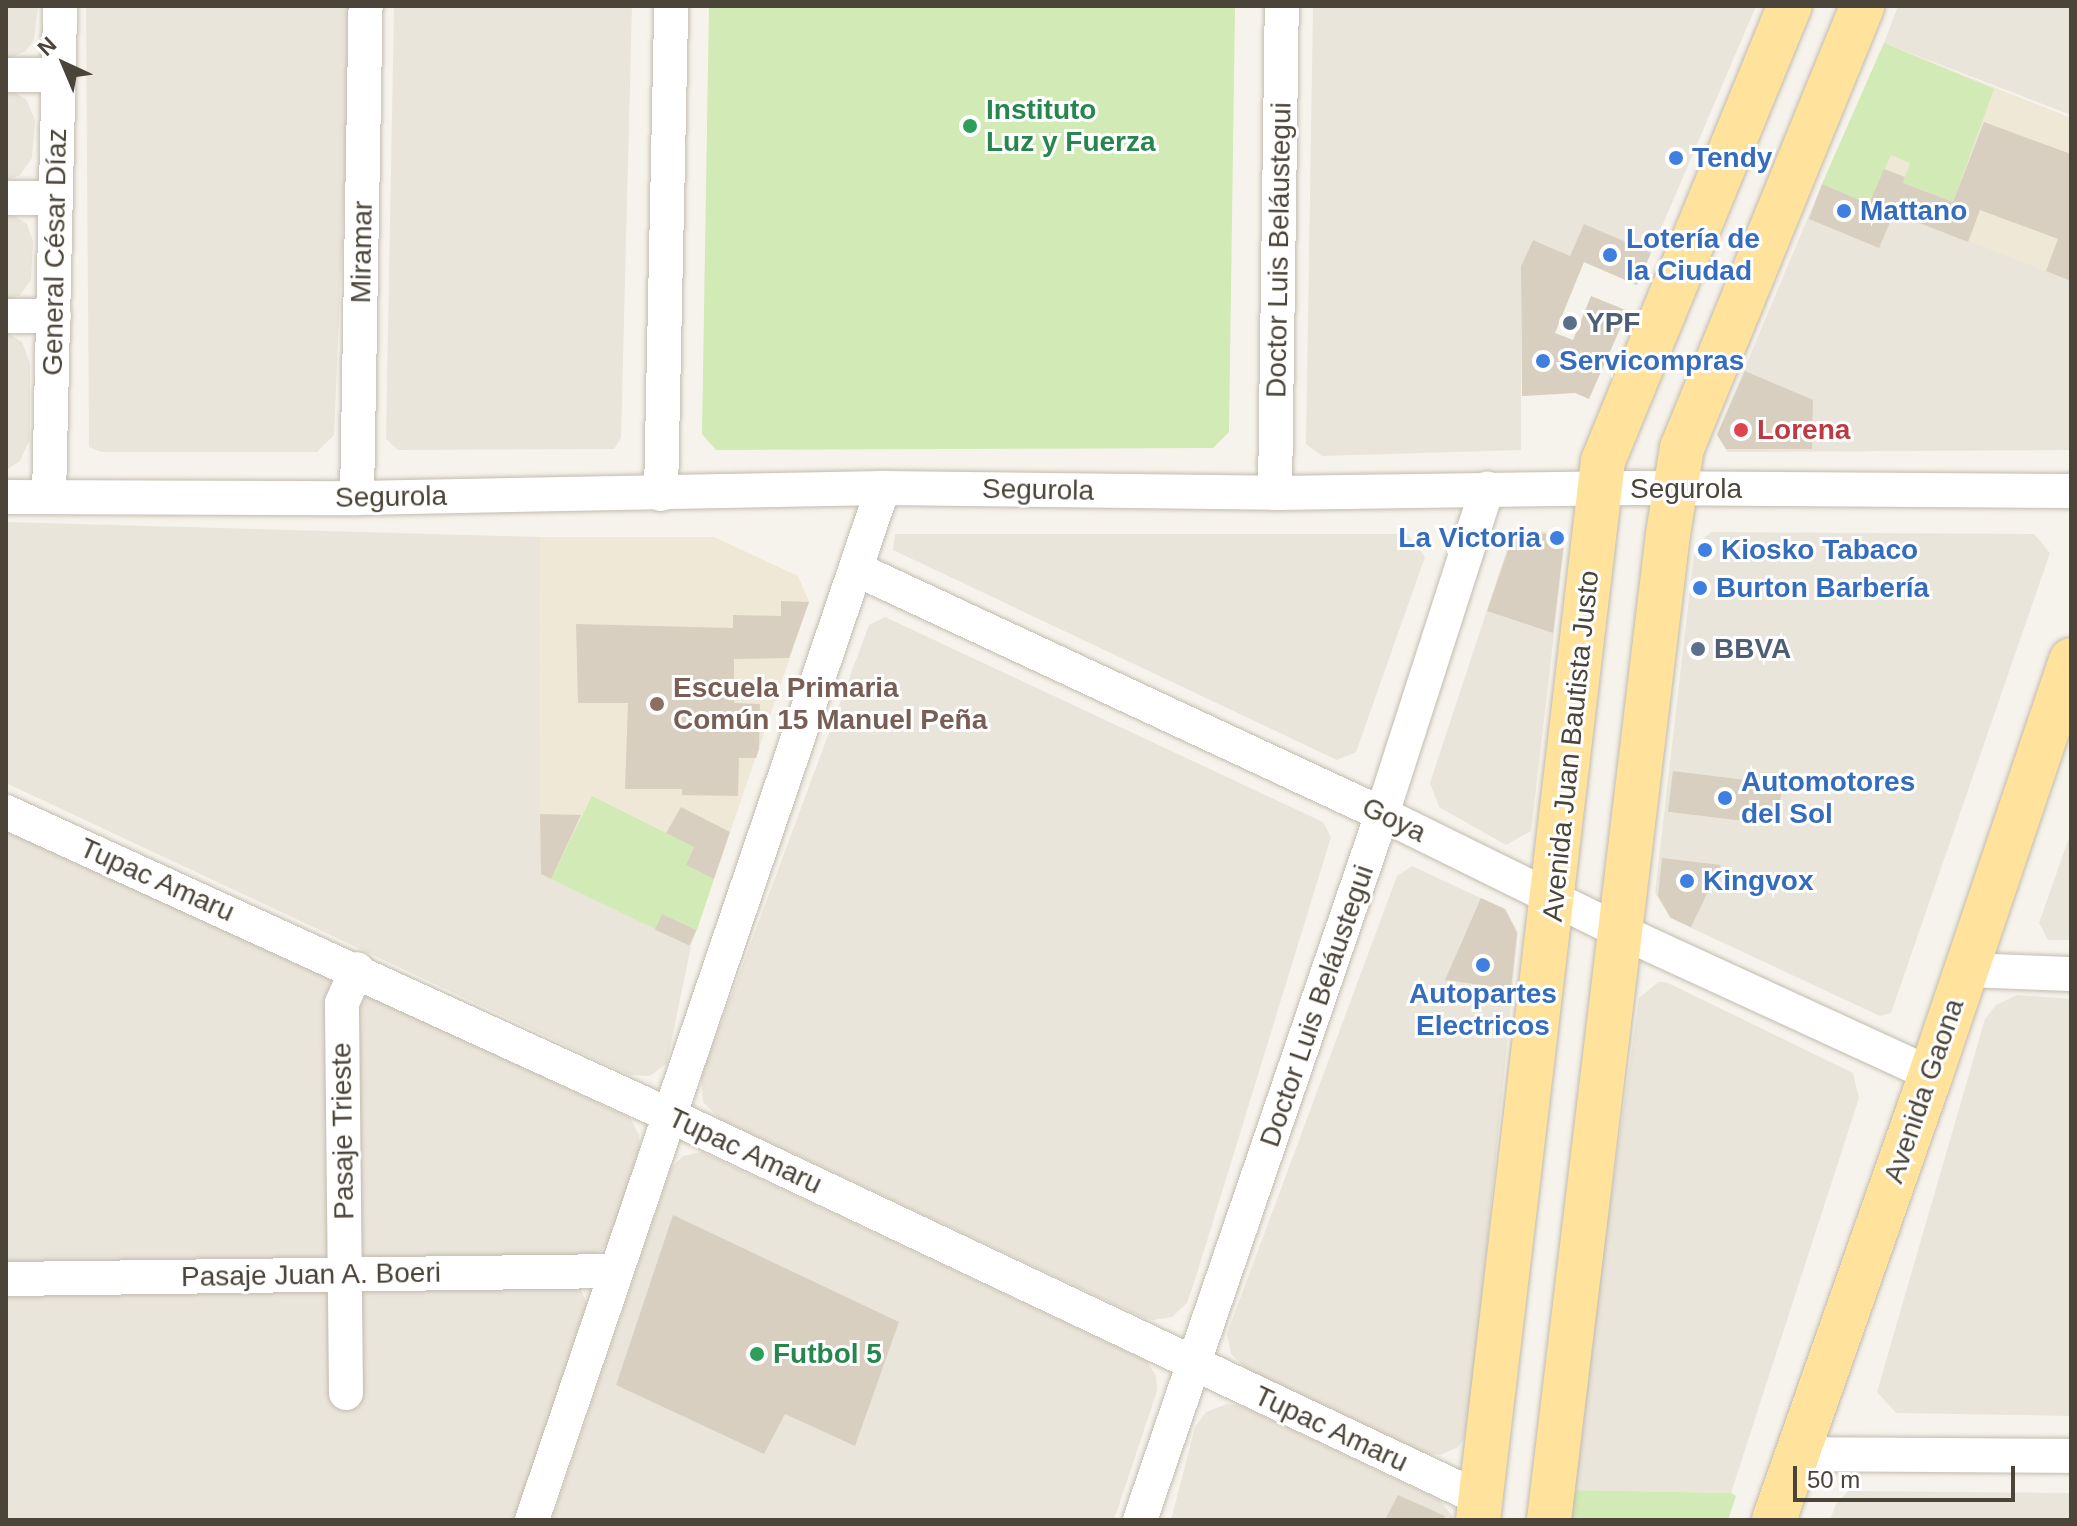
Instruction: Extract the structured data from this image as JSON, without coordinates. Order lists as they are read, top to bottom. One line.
{"streets":{"main road":["Avenida Juan Bautista Justo","Avenida Gaona"],"street":["Doctor Luis Beláustegui","General César Díaz","Miramar","Segurola","Goya","Tupac Amaru","Pasaje Trieste","Pasaje Juan A. Boeri"]},"crossings":[["Doctor Luis Beláustegui","Segurola"],["Doctor Luis Beláustegui","Goya"],["Doctor Luis Beláustegui","Tupac Amaru"],["General César Díaz","Segurola"],["Miramar","Segurola"],["Segurola","Avenida Juan Bautista Justo"],["Avenida Juan Bautista Justo","Goya"],["Avenida Juan Bautista Justo","Tupac Amaru"],["Goya","Avenida Gaona"],["Tupac Amaru","Pasaje Trieste"],["Pasaje Trieste","Pasaje Juan A. Boeri"]],"places":["Instituto Luz y Fuerza","Tendy","Mattano","Lotería de la Ciudad","YPF","Servicompras","Lorena","La Victoria","Kiosko Tabaco","Burton Barbería","BBVA","Escuela Primaria Común 15 Manuel Peña","Automotores del Sol","Kingvox","Autopartes Electricos","Futbol 5"],"scale_bar":"50 m","north":"top left"}
